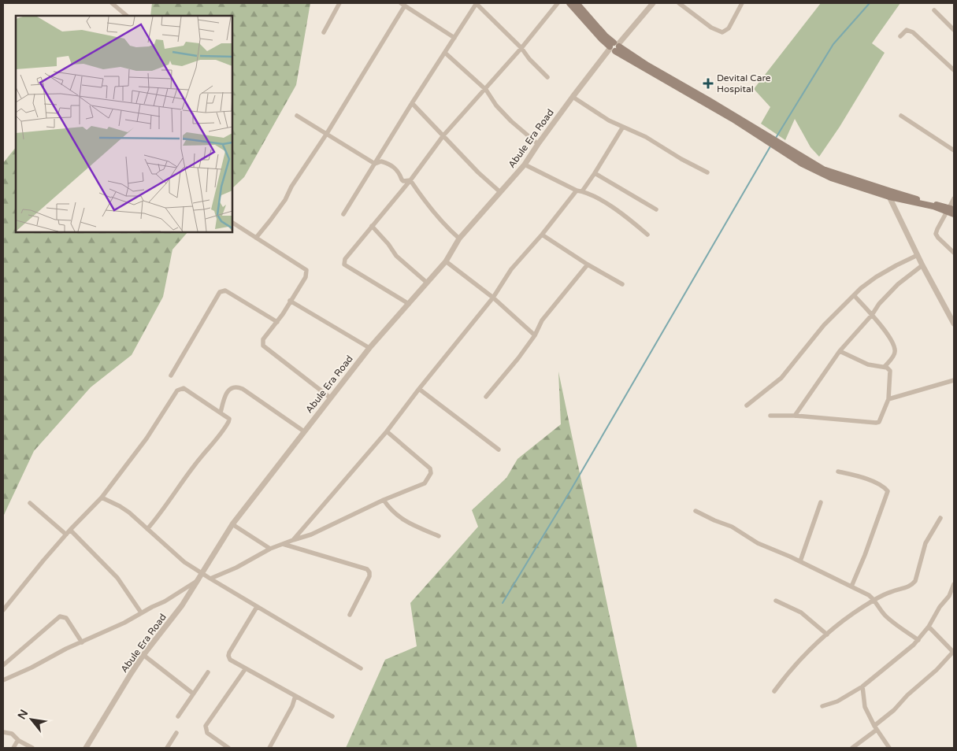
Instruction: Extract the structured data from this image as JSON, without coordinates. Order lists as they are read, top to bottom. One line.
{"streets":{"street":["Abule Era Road"]},"places":{"health":["Devital Care Hospital"]},"north":"top left"}
